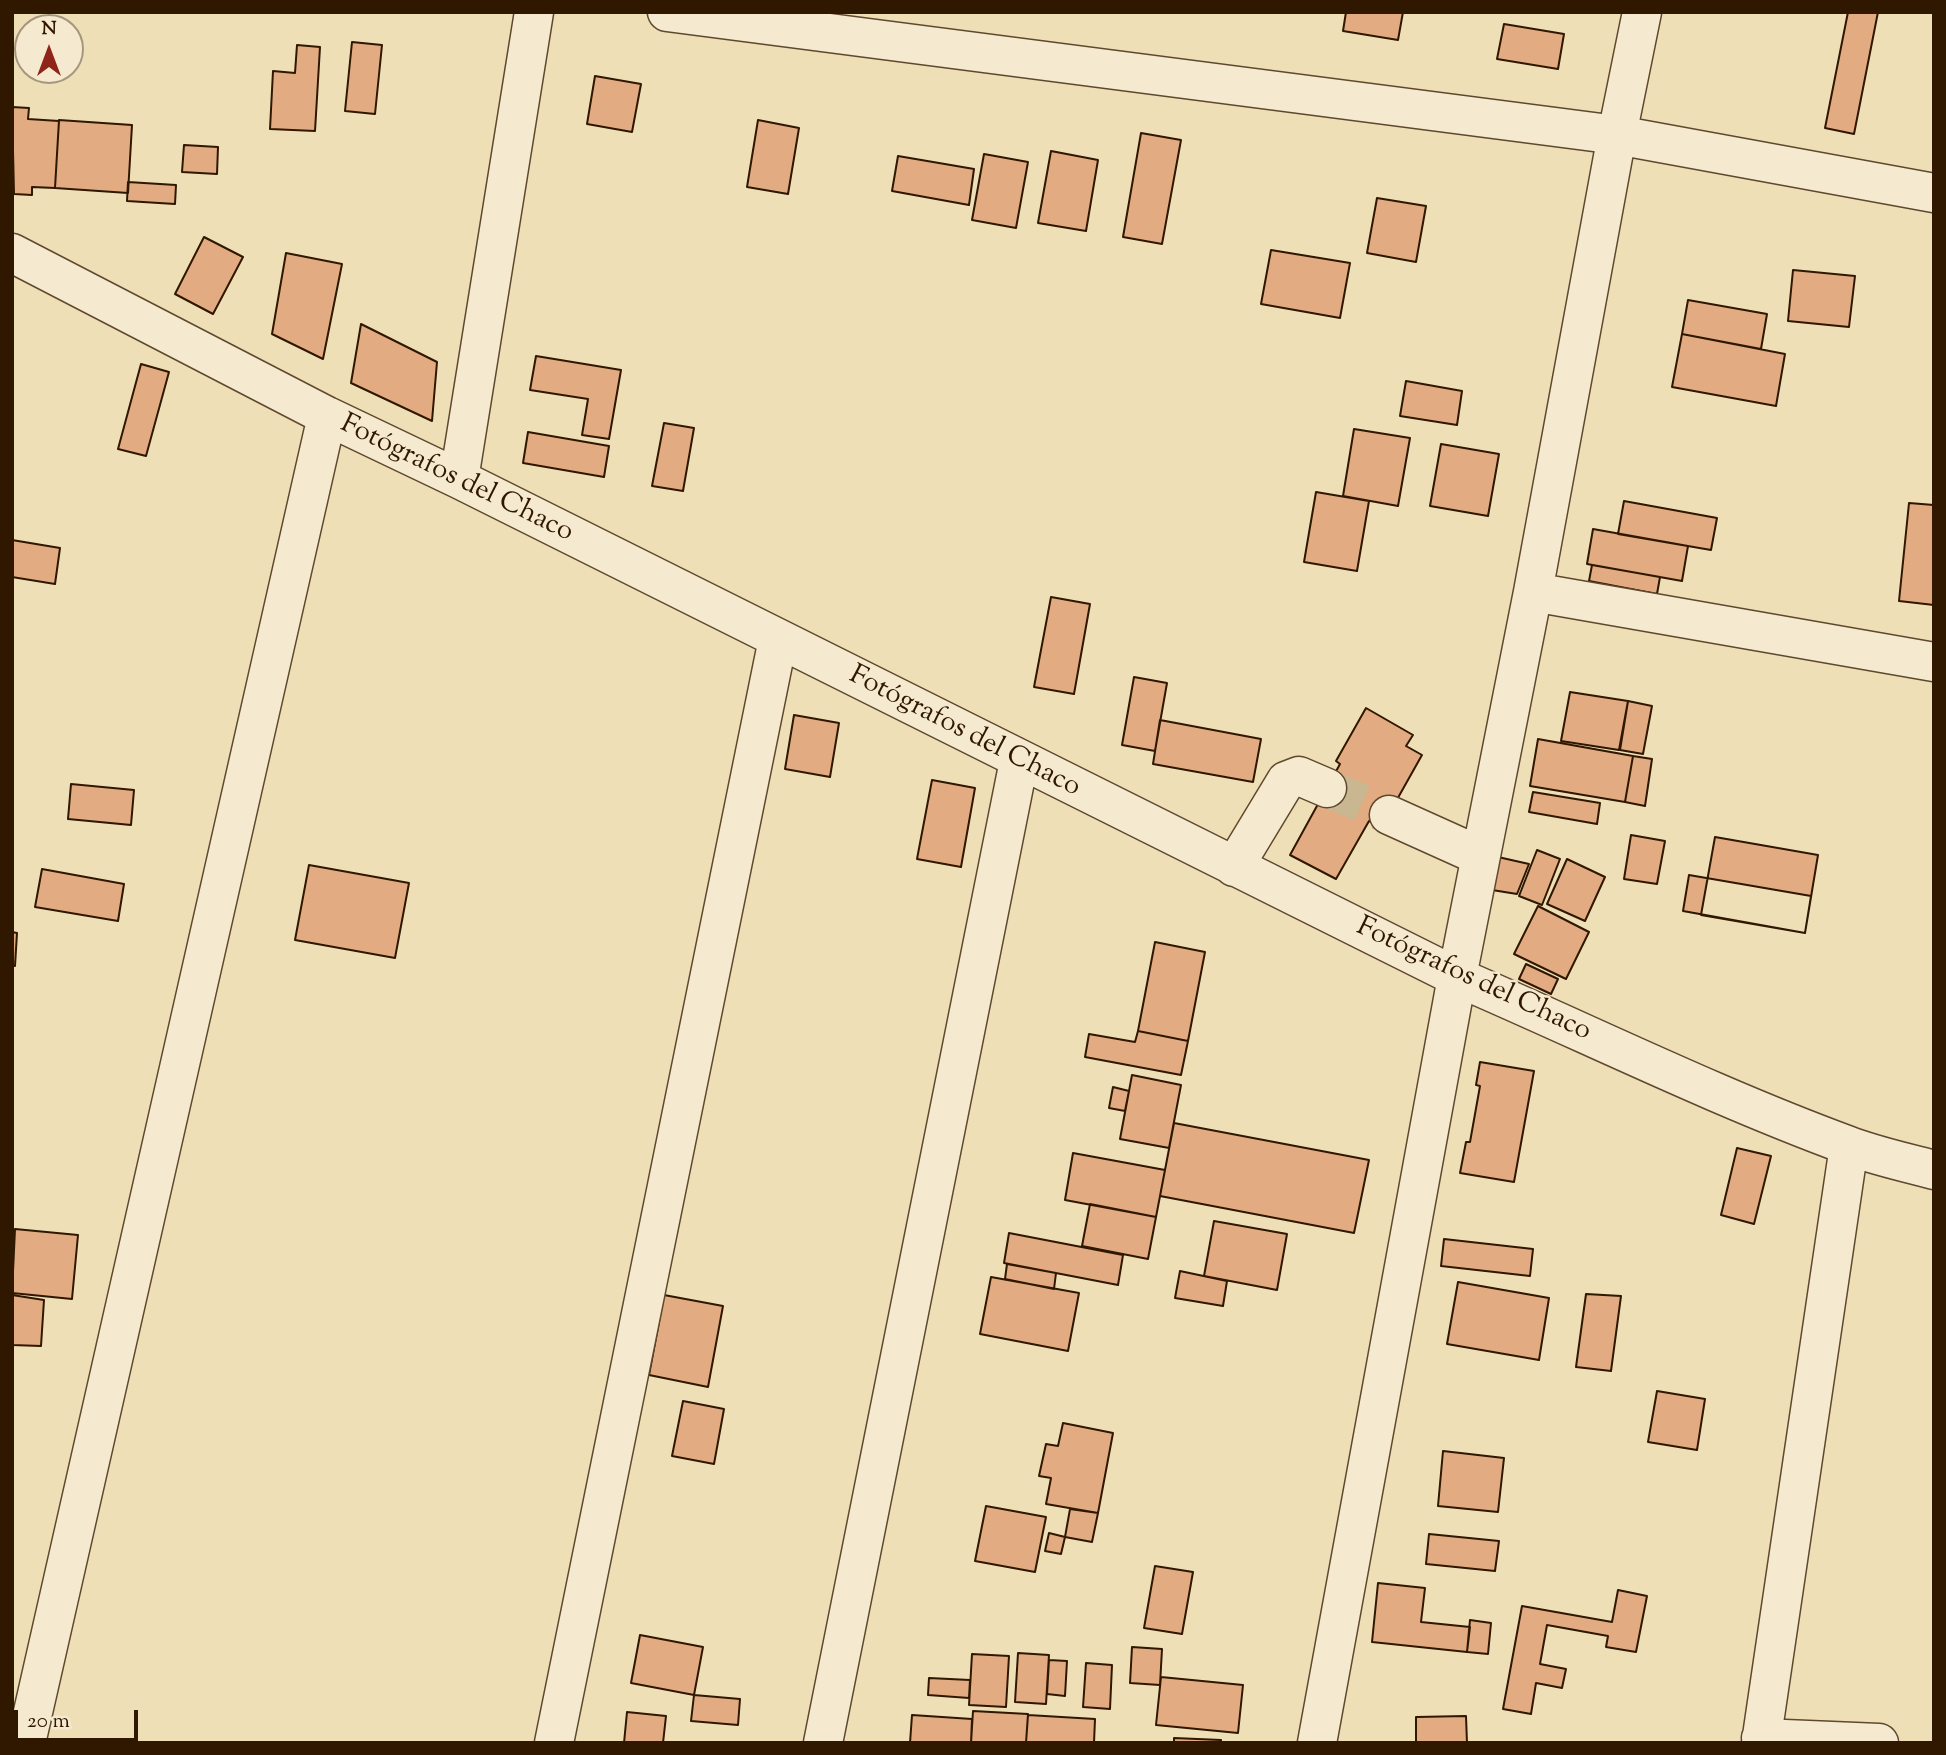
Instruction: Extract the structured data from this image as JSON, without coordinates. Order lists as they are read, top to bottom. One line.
{"streets":{"street":["Fotógrafos del Chaco"]},"scale_bar":"20 m","north":"top"}
